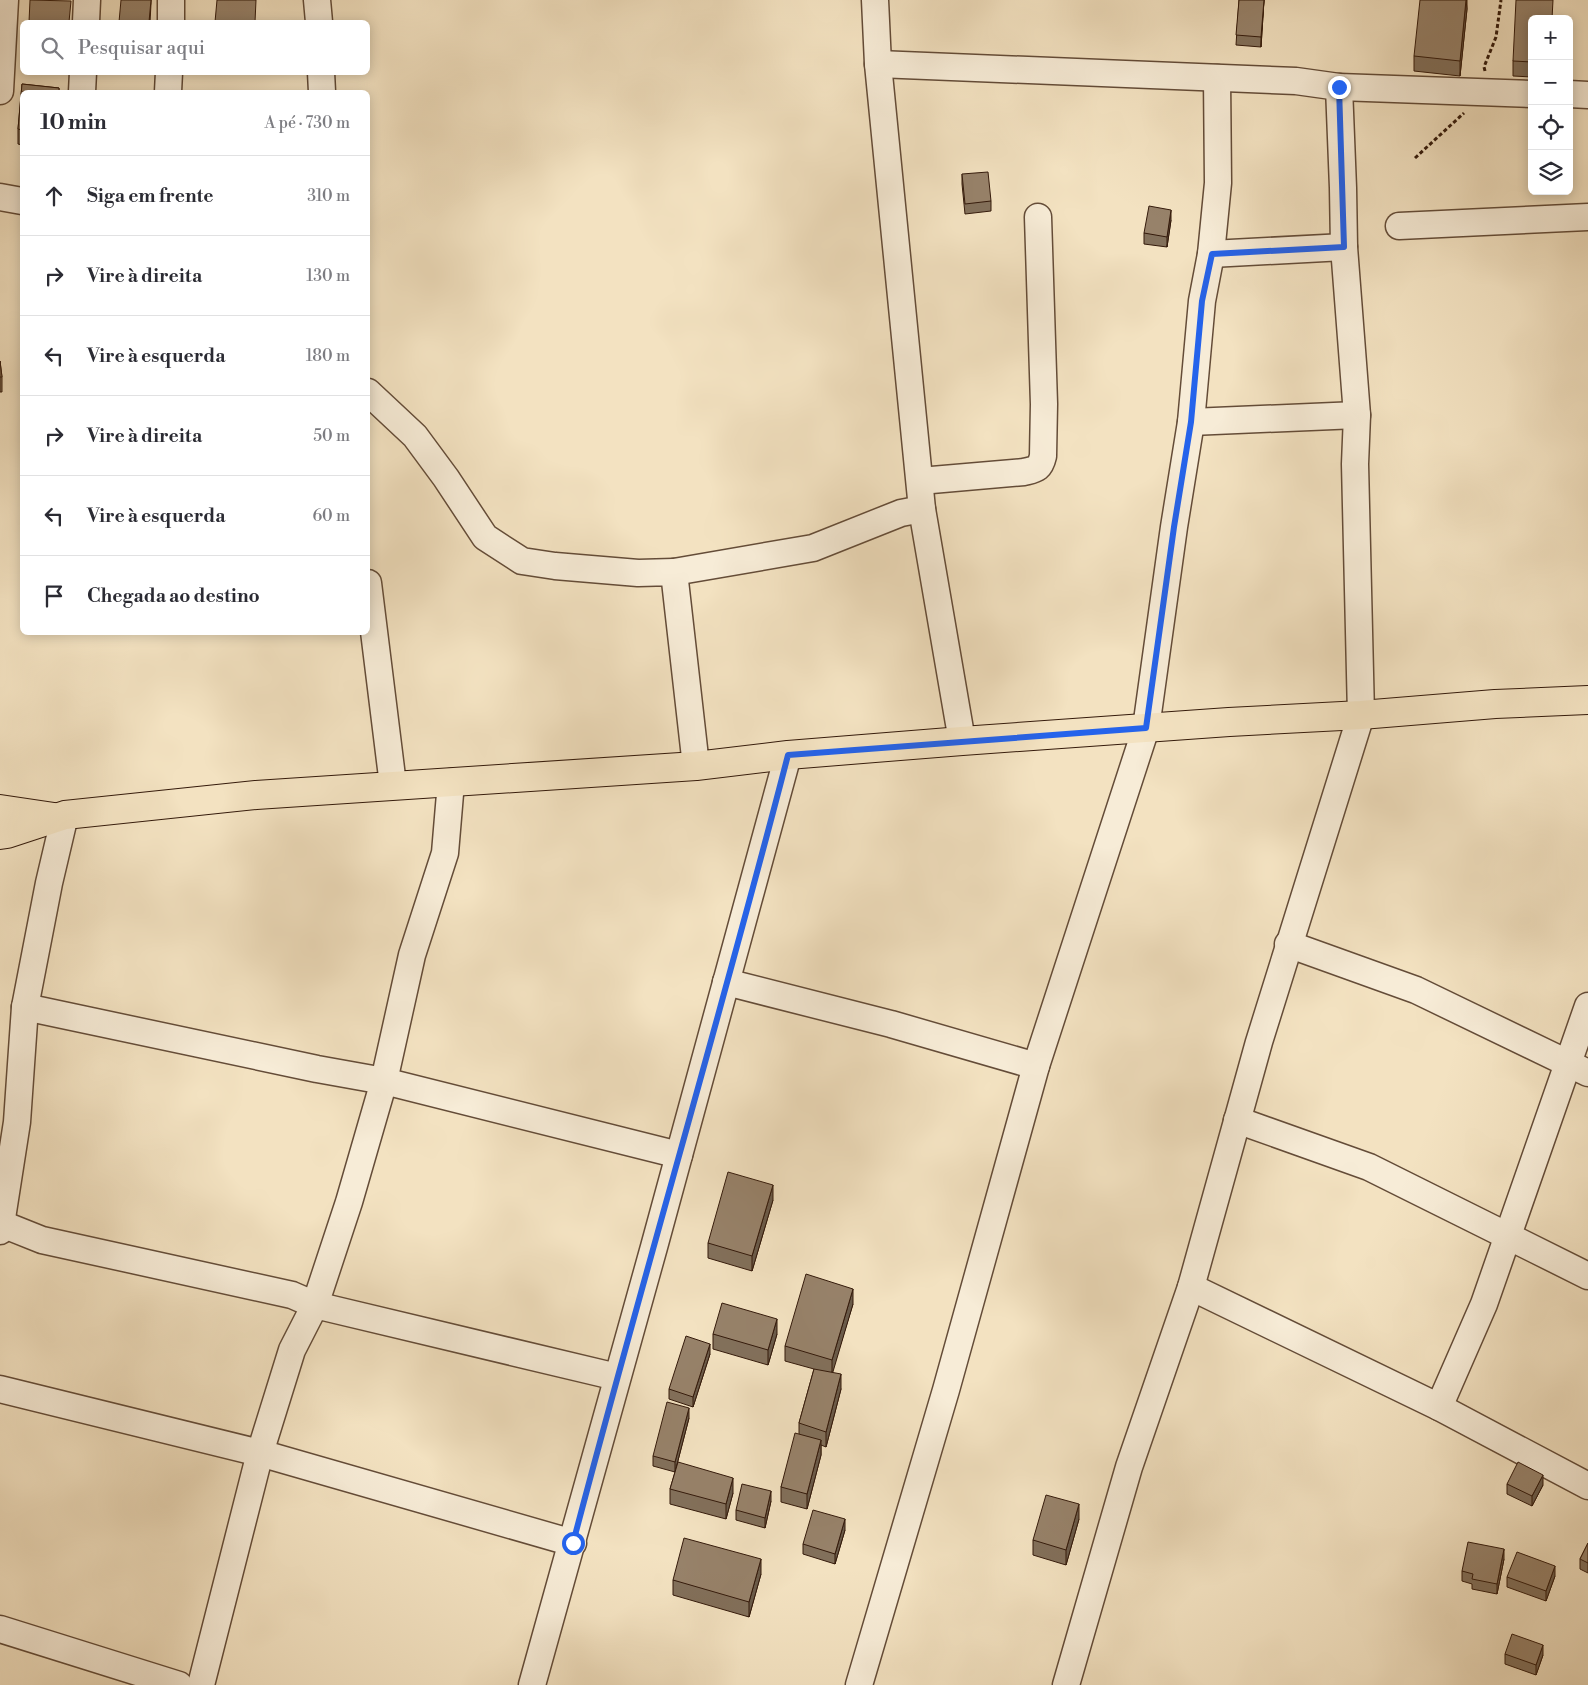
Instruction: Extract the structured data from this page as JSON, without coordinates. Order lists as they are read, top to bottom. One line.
{"page":{"map_buttons":["+","−"],"search":"Pesquisar aqui","heading":["10 min","A pé · 730 m"],"list":[["Siga em frente","310 m"],["Vire à direita","130 m"],["Vire à esquerda","180 m"],["Vire à direita","50 m"],["Vire à esquerda","60 m"],"Chegada ao destino"]}}
